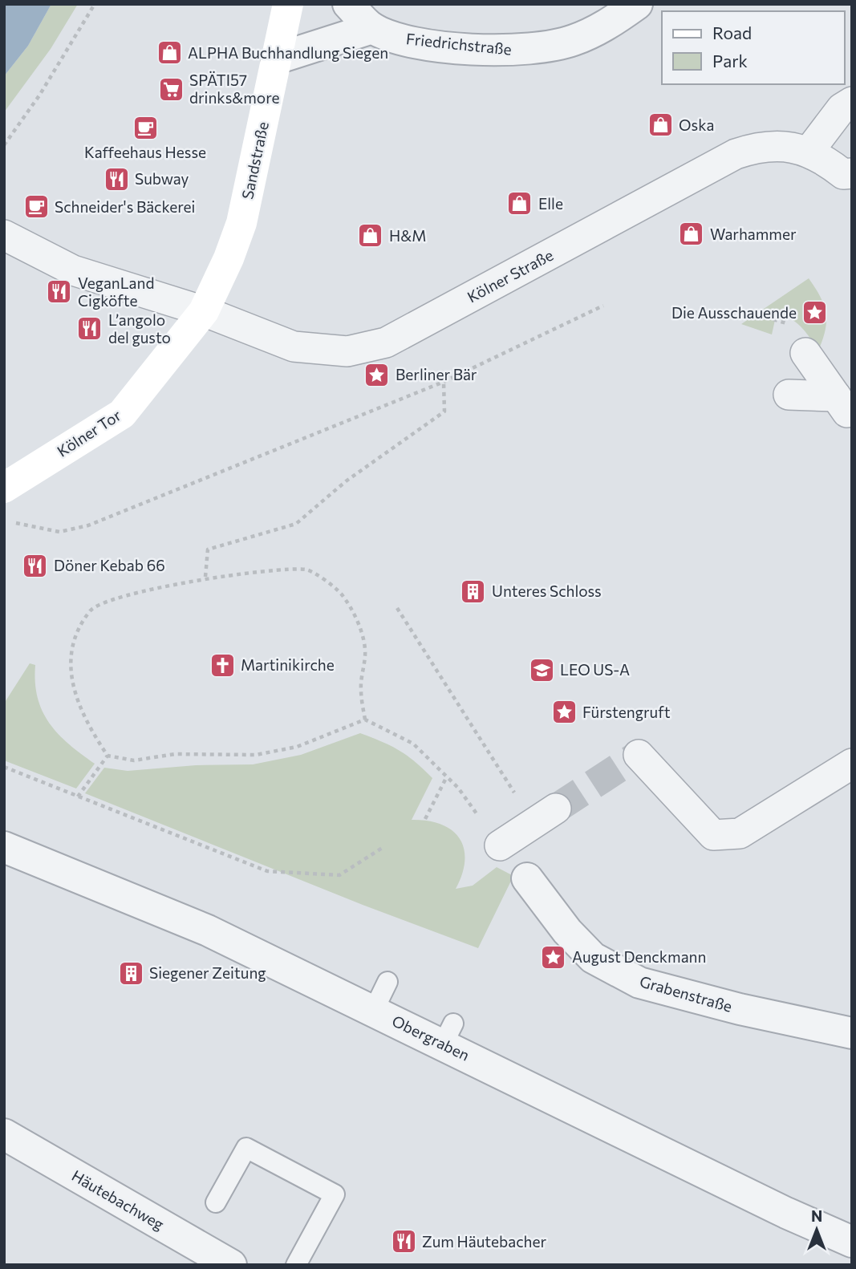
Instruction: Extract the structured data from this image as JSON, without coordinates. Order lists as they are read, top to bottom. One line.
{"streets":{"main road":["Sandstraße","Kölner Tor"],"street":["Friedrichstraße","Kölner Straße","Grabenstraße","Obergraben","Häutebachweg"]},"crossings":[["Sandstraße","Kölner Straße"],["Sandstraße","Kölner Tor"],["Kölner Straße","Kölner Tor"]],"places":{"shop":["ALPHA Buchhandlung Siegen","Oska","Elle","Warhammer","H&M"],"supermarket":["SPÄTI57 drinks&more"],"cafe":["Kaffeehaus Hesse","Schneider's Bäckerei"],"restaurant":["Subway","VeganLand Cigköfte","L’angolo del gusto","Döner Kebab 66","Zum Häutebacher"],"place":["Die Ausschauende","Berliner Bär","Fürstengruft","August Denckmann"],"building":["Unteres Schloss","Siegener Zeitung"],"church":["Martinikirche"],"school or university":["LEO US-A"]},"legend":["Road","Park"],"north":"top"}
